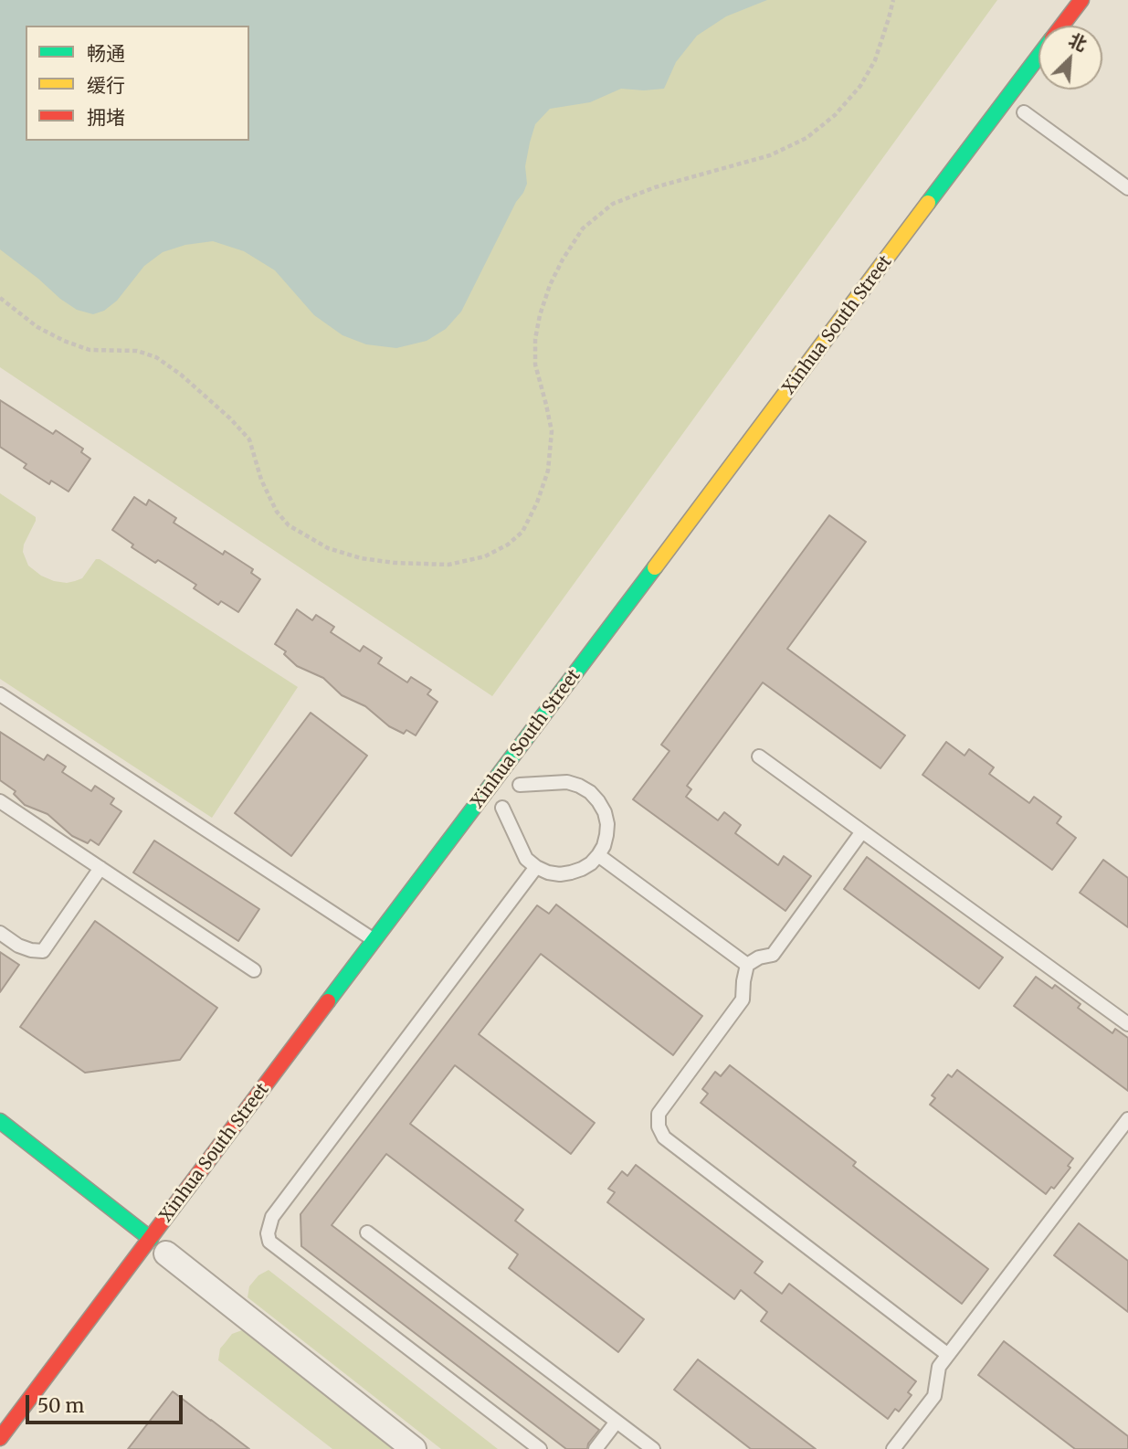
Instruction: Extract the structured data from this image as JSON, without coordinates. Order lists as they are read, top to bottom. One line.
{"streets":{"main road":["Xinhua South Street"]},"legend":["畅通","缓行","拥堵"],"scale_bar":"50 m","north":"top right"}
